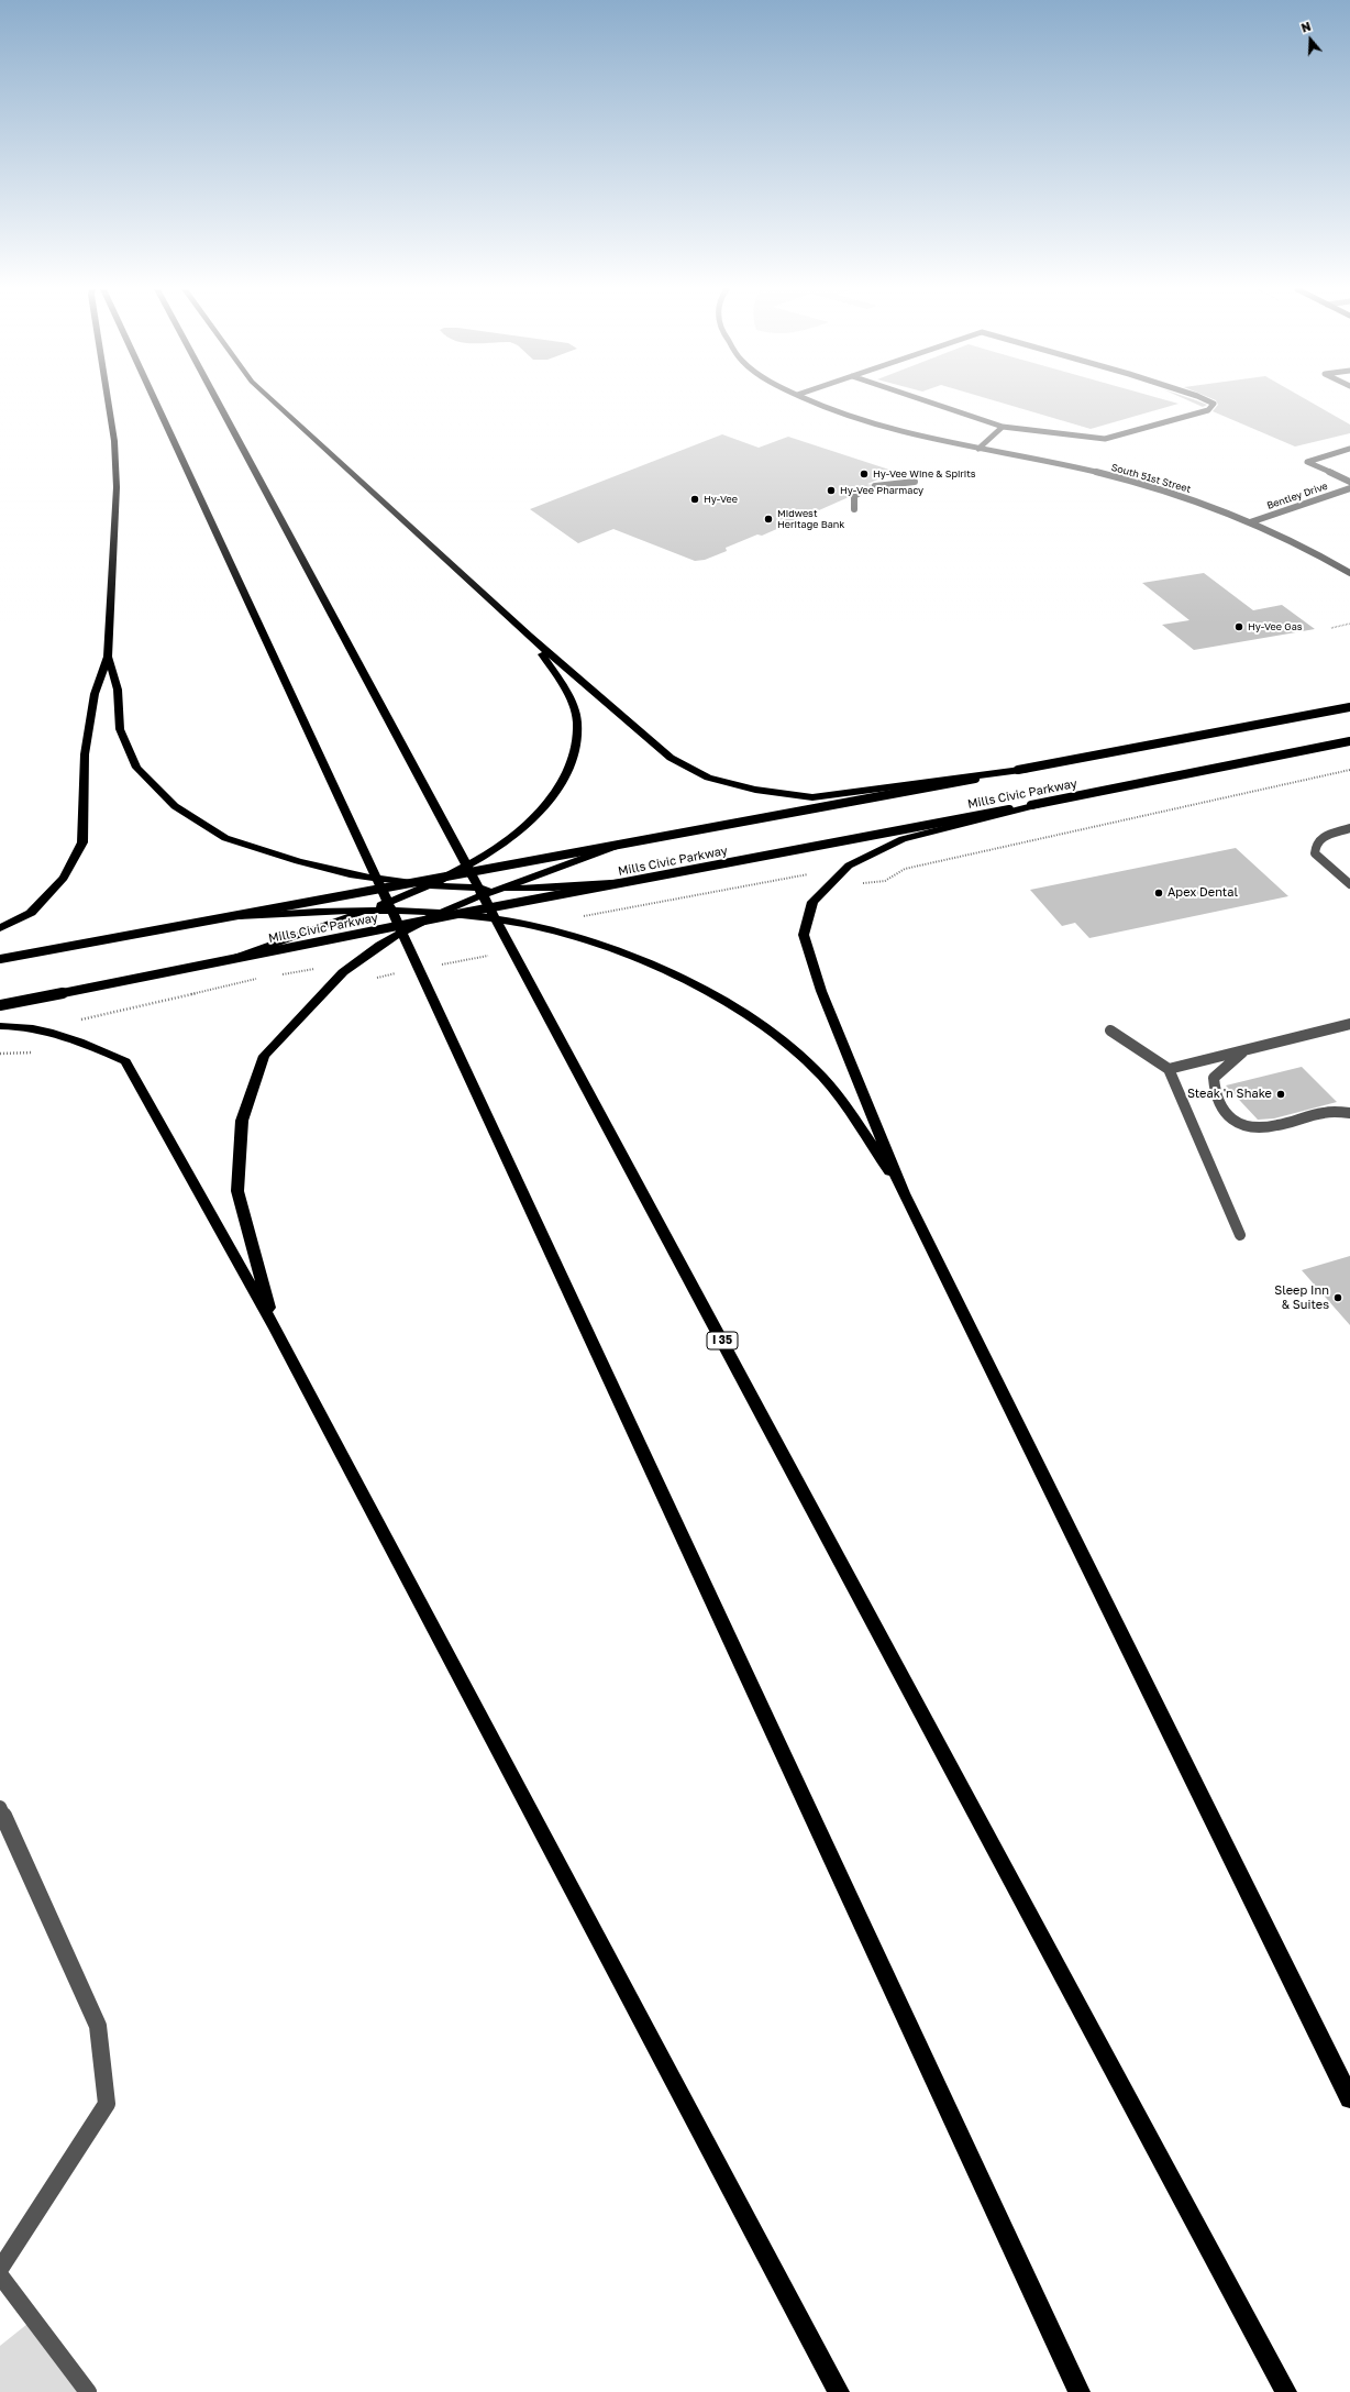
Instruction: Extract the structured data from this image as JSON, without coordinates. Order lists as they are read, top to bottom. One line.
{"streets":{"highway":["I 35"],"main road":["Mills Civic Parkway"],"street":["South 51st Street","Bentley Drive"]},"crossings":[["South 51st Street","Bentley Drive"]],"places":["Hy-Vee Wine & Spirits","Hy-Vee Pharmacy","Hy-Vee","Midwest Heritage Bank","Hy-Vee Gas","Apex Dental","Steak 'n Shake","Sleep Inn & Suites"],"north":"top"}
